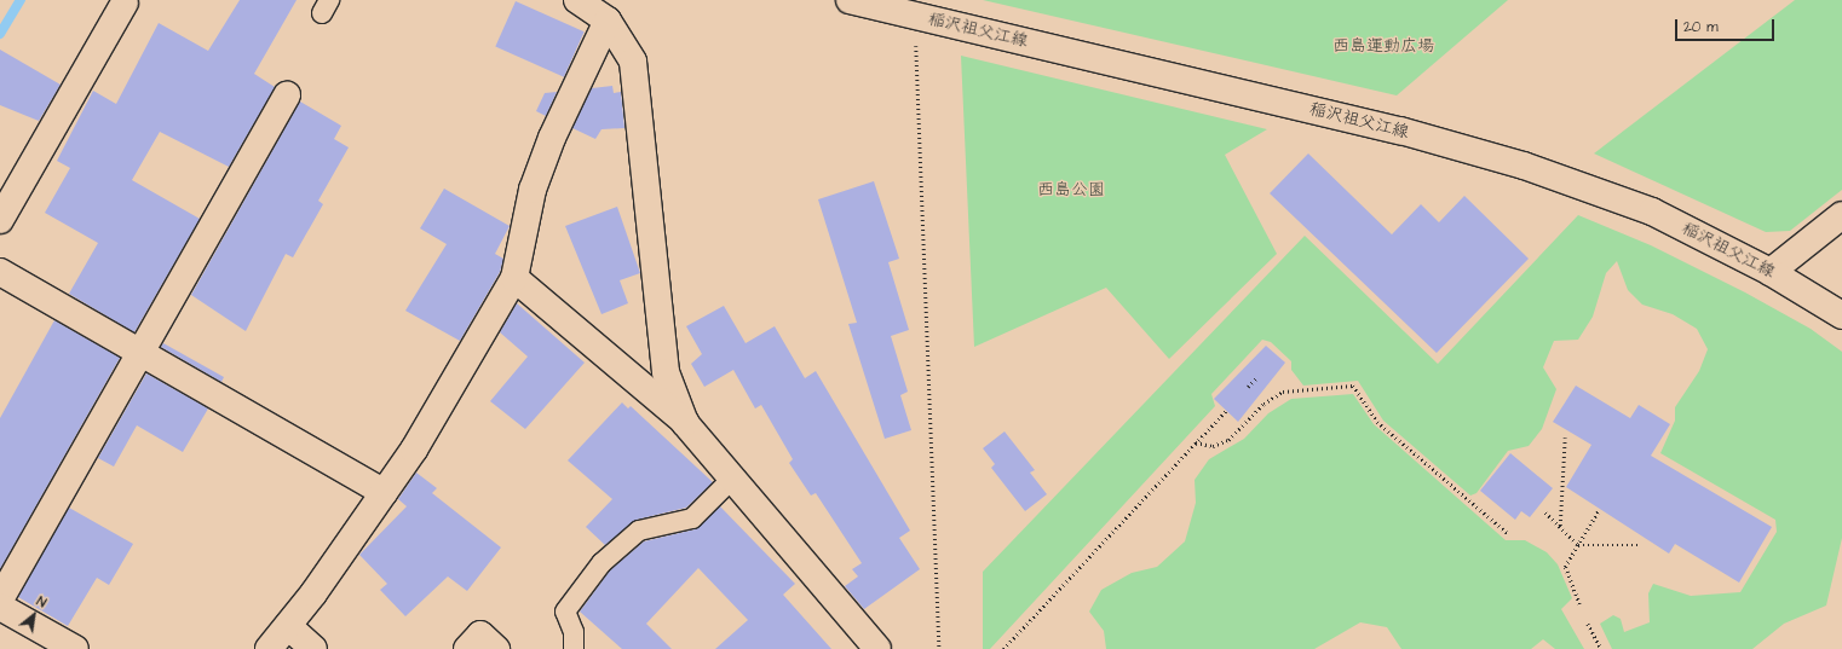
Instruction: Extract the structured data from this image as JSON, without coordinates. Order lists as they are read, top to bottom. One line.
{"streets":{"street":["稲沢祖父江線"]},"parks":["西島運動広場","西島公園"],"scale_bar":"20 m","north":"top right"}
